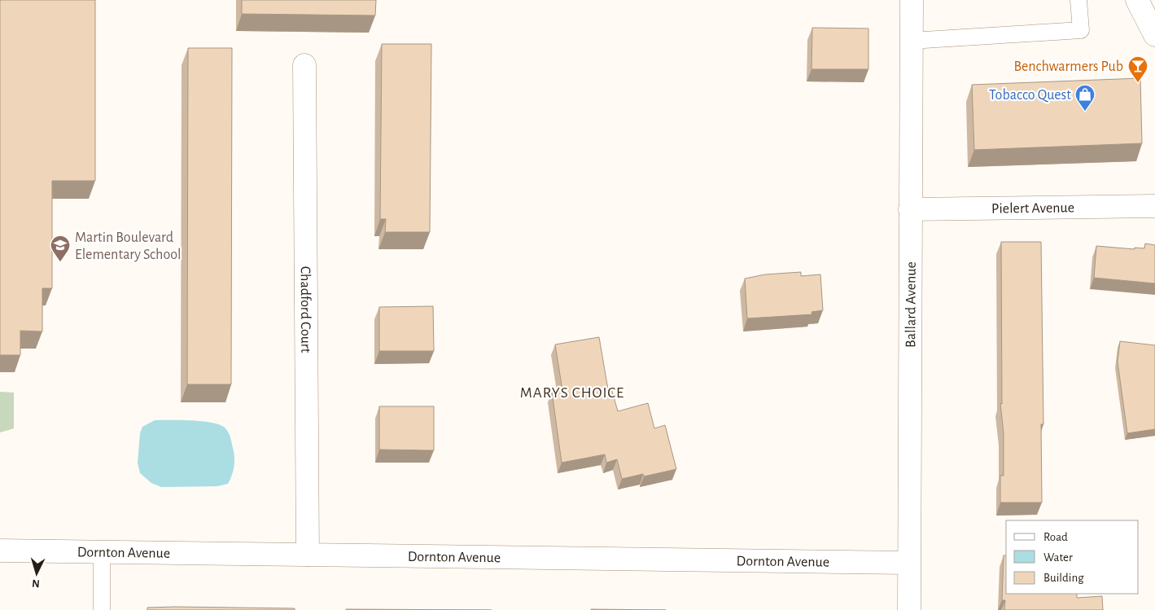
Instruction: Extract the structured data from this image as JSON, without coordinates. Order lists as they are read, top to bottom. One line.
{"streets":{"street":["Pielert Avenue","Ballard Avenue","Chadford Court","Dornton Avenue"]},"crossings":[["Pielert Avenue","Ballard Avenue"],["Ballard Avenue","Dornton Avenue"],["Chadford Court","Dornton Avenue"]],"districts":["MARYS CHOICE"],"places":{"bar":["Benchwarmers Pub"],"shop":["Tobacco Quest"],"school or university":["Martin Boulevard Elementary School"]},"legend":["Road","Water","Building"],"north":"bottom"}
